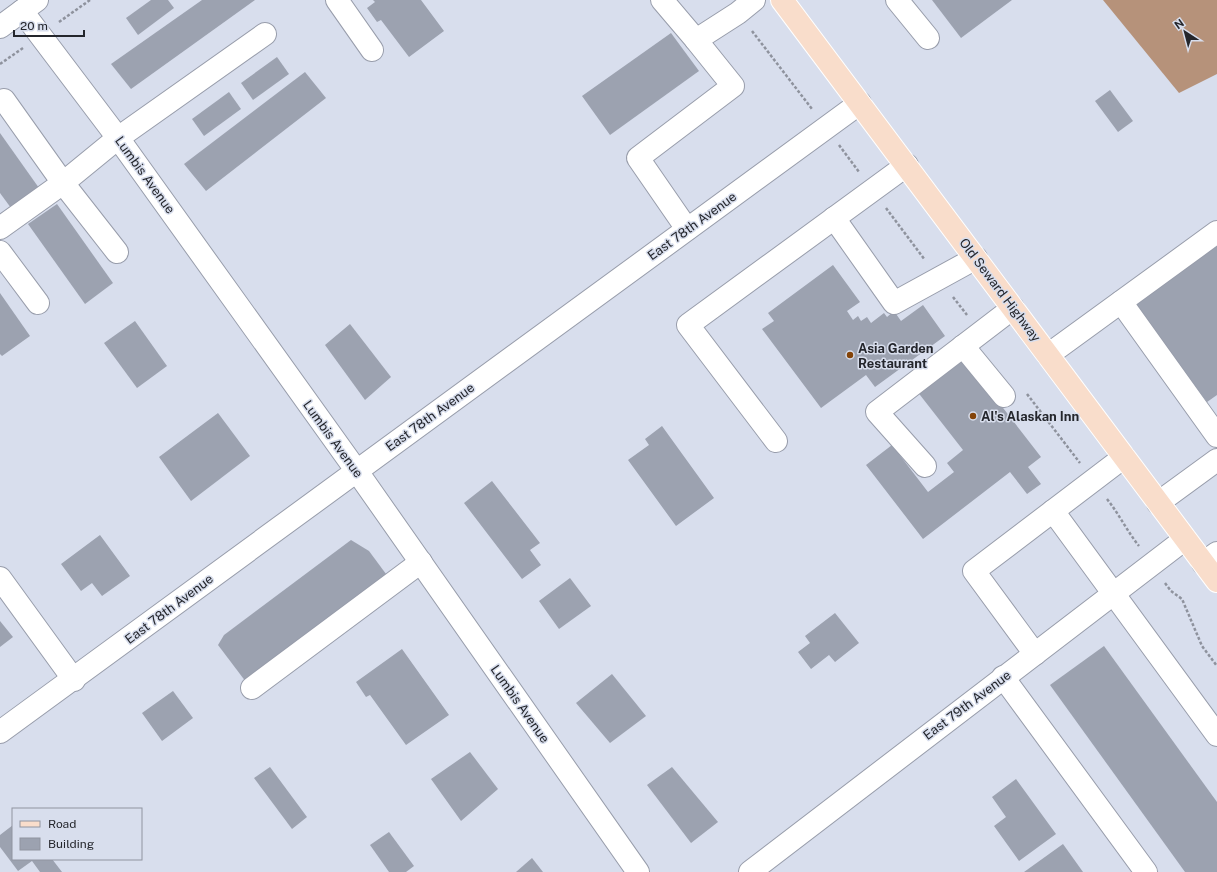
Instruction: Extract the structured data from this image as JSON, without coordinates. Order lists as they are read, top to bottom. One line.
{"streets":{"main road":["Old Seward Highway"],"street":["Lumbis Avenue","East 78th Avenue","East 79th Avenue"]},"crossings":[["Lumbis Avenue","East 78th Avenue"],["East 78th Avenue","Old Seward Highway"],["Old Seward Highway","East 79th Avenue"]],"places":["Asia Garden Restaurant","Al's Alaskan Inn"],"legend":["Road","Building"],"scale_bar":"20 m","north":"top left"}
